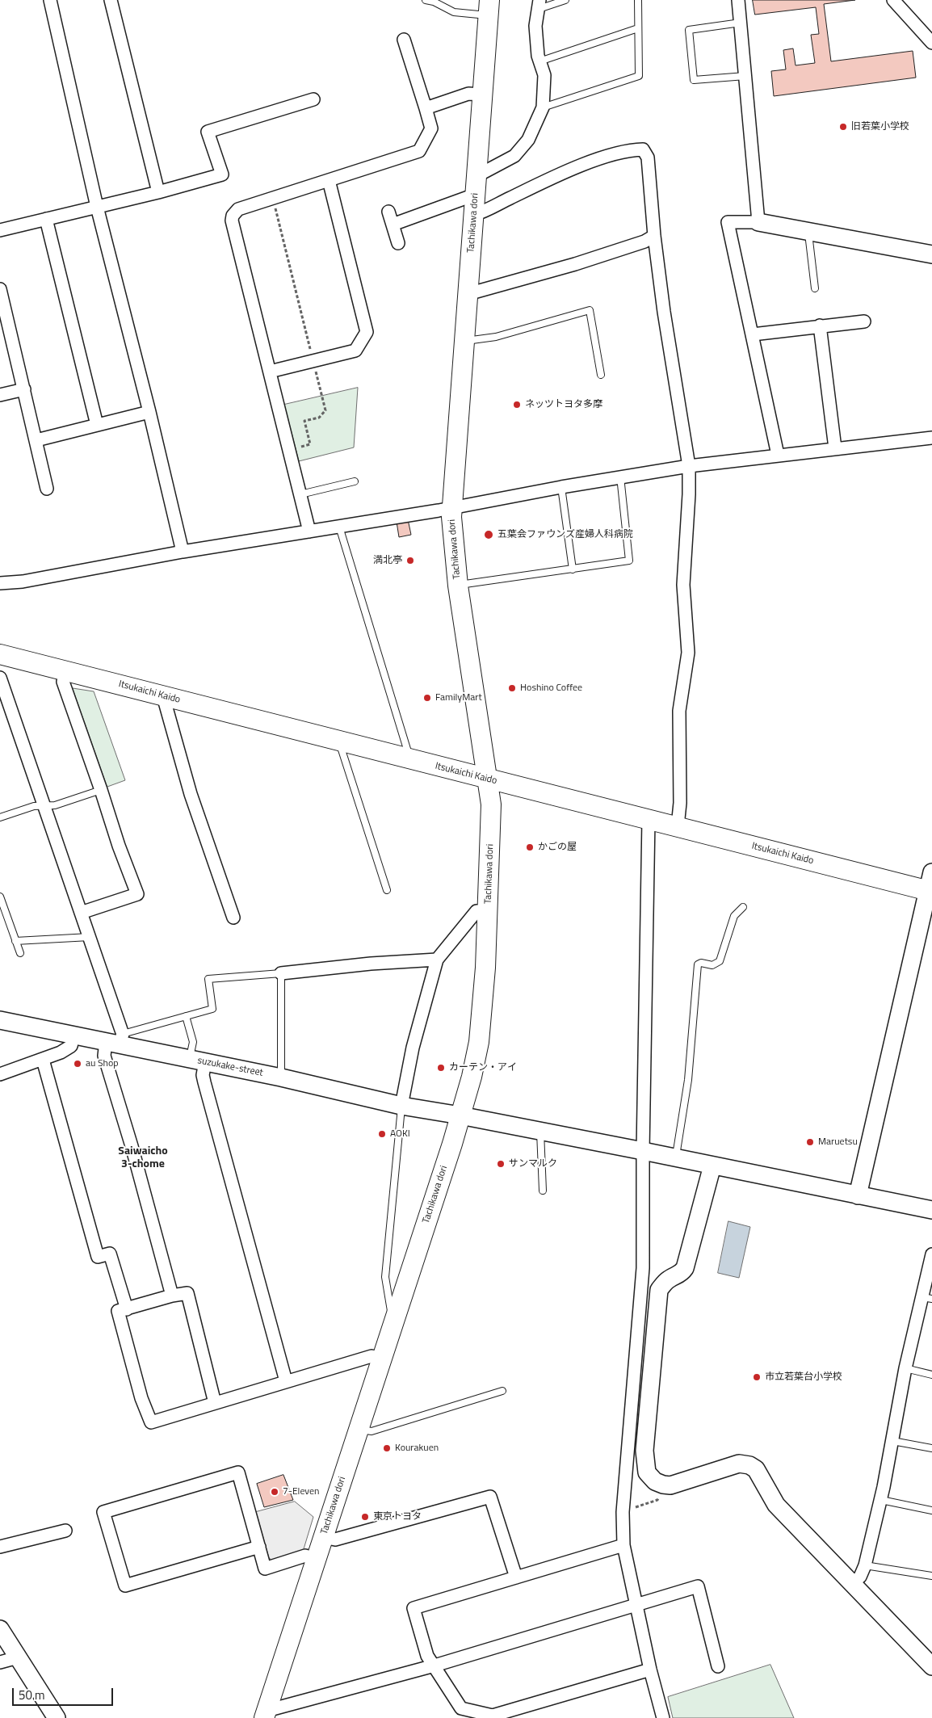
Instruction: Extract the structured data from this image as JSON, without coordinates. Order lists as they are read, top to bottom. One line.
{"streets":{"main road":["Tachikawa dori","Itsukaichi Kaido"],"street":["suzukake-street"]},"crossings":[["Tachikawa dori","Itsukaichi Kaido"],["Tachikawa dori","suzukake-street"]],"districts":["Saiwaicho 3-chome"],"places":["旧若葉小学校","ネッツトヨタ多摩","五葉会ファウンズ産婦人科病院","満北亭","Hoshino Coffee","FamilyMart","かごの屋","au Shop","カーテン・アイ","AOKI","Maruetsu","サンマルク","市立若葉台小学校","Kourakuen","7-Eleven","東京トヨタ"],"scale_bar":"50 m"}
